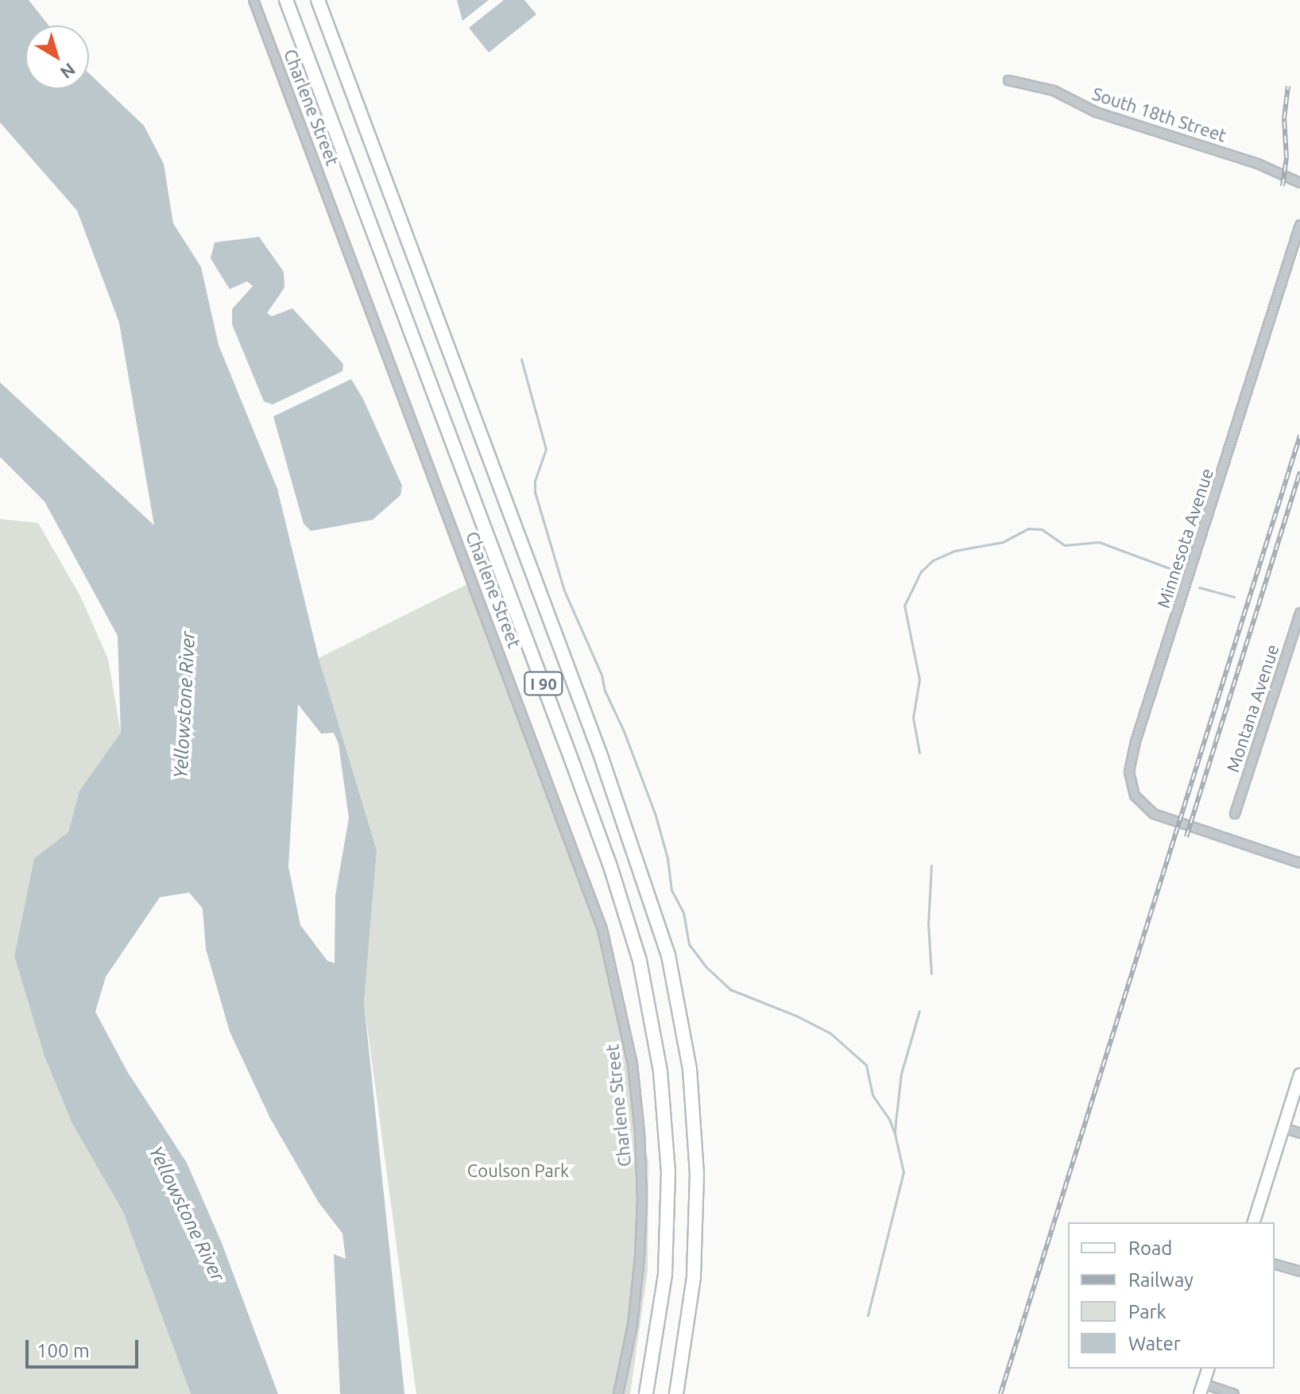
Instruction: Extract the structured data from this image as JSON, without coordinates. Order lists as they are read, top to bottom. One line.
{"streets":{"highway":["I 90"],"street":["Charlene Street","South 18th Street","Minnesota Avenue","Montana Avenue"]},"water":["Yellowstone River"],"parks":["Coulson Park"],"legend":["Road","Railway","Park","Water"],"scale_bar":"100 m","north":"bottom right"}
